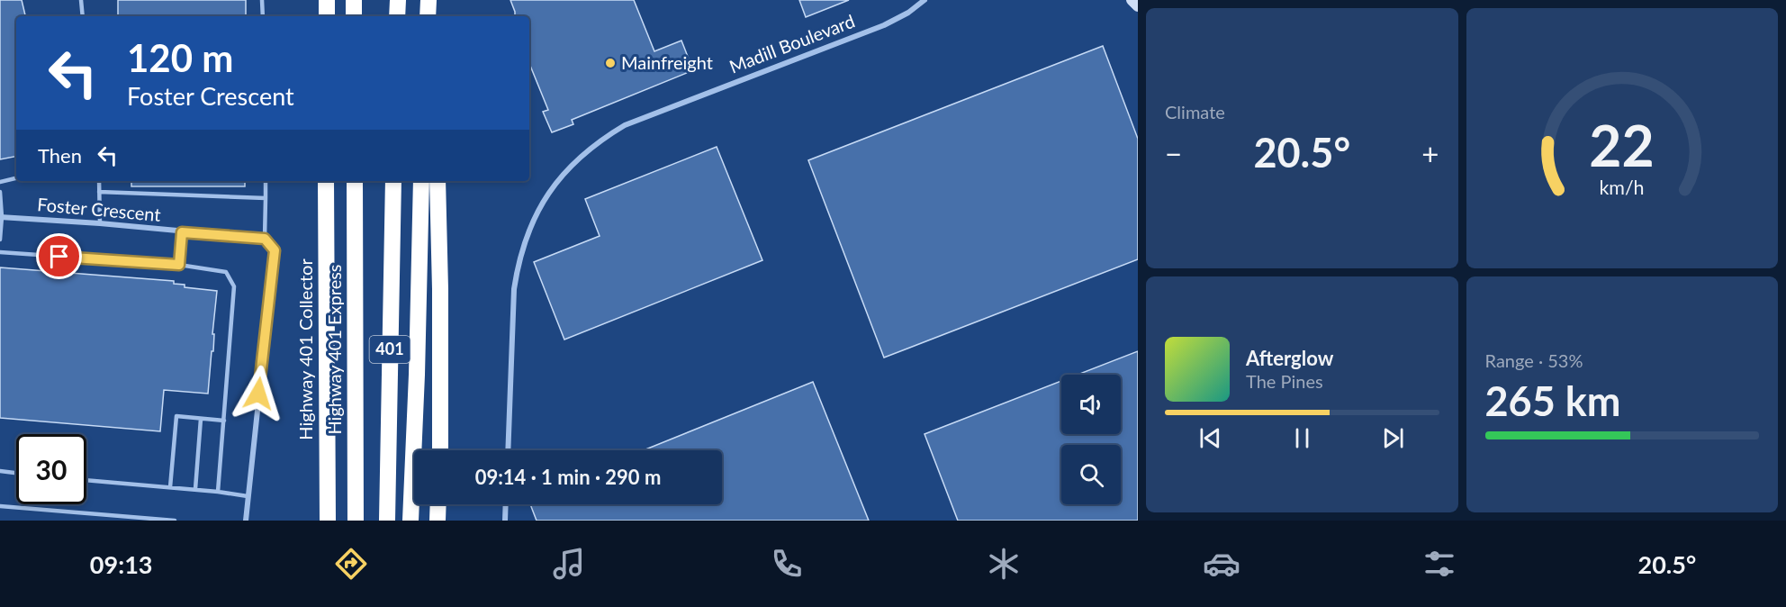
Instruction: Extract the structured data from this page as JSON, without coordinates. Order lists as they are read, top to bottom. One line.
{"streets":{"highway":["Highway 401 Collector","Highway 401 Express","401"],"street":["Madill Boulevard","Foster Crescent"]},"places":["Mainfreight"],"page":{"tile":["Climate",["Range · 53%","265 km"]],"turn":["120 m","Foster Crescent"],"then":"Then","heat":["−","20.5°","+"],"song":["Afterglow","The Pines"],"limit":"30","trip":"09:14 · 1 min · 290 m","tabs":["09:13","20.5°"],"gauge":["22","km/h"]}}
